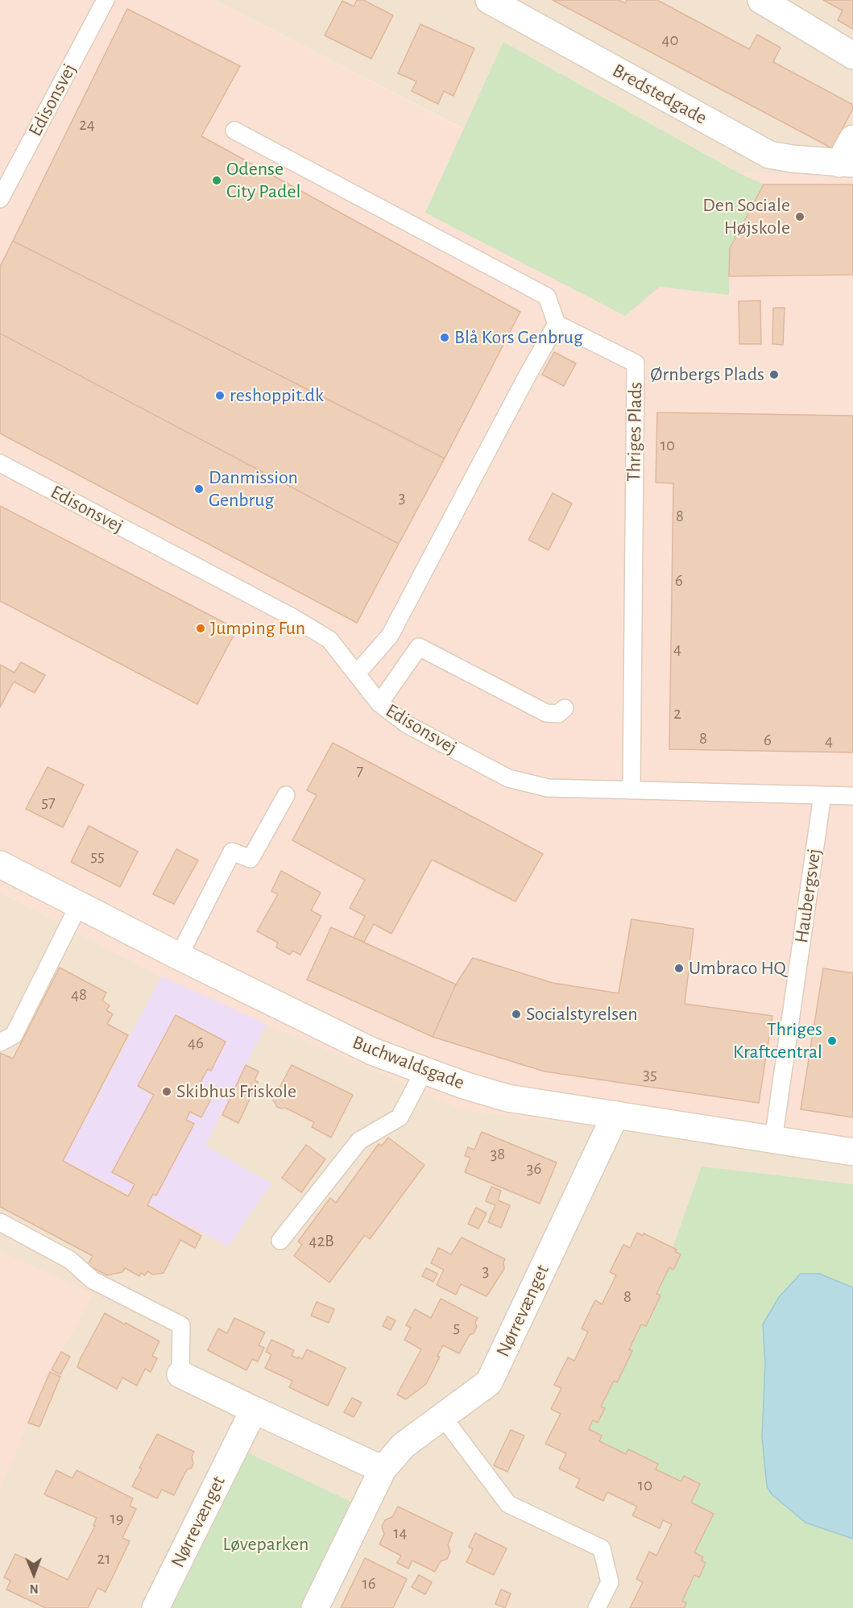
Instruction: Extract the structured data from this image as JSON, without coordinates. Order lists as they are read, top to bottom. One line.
{"streets":{"street":["Bredstedgade","Buchwaldsgade","Nørrevænget"],"lane":["Edisonsvej","Thriges Plads","Haubergsvej"]},"crossings":[["Edisonsvej","Thriges Plads"],["Edisonsvej","Haubergsvej"],["Haubergsvej","Buchwaldsgade"],["Buchwaldsgade","Nørrevænget"]],"parks":["Løveparken"],"places":["Odense City Padel","Den Sociale Højskole","Blå Kors Genbrug","Ørnbergs Plads","reshoppit.dk","Danmission Genbrug","Jumping Fun","Umbraco HQ","Socialstyrelsen","Thriges Kraftcentral","Skibhus Friskole"],"house_numbers":["40","24","10","3","8","6","4","2","8","6","4","7","57","55","48","46","35","38","36","42B","3","8","5","10","19","14","21","16"],"north":"bottom"}
